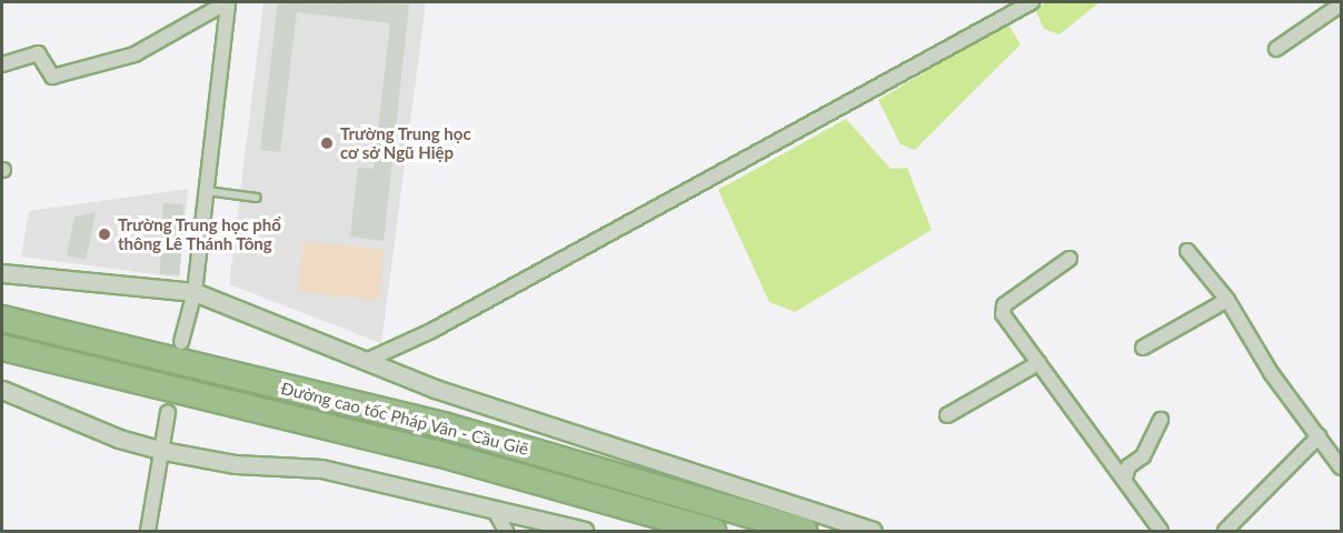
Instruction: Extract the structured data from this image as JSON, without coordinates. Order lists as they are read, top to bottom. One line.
{"streets":{"highway":["Đường cao tốc Pháp Vân - Cầu Giẽ"]},"places":["Trường Trung học cơ sở Ngũ Hiệp","Trường Trung học phổ thông Lê Thánh Tông"]}
